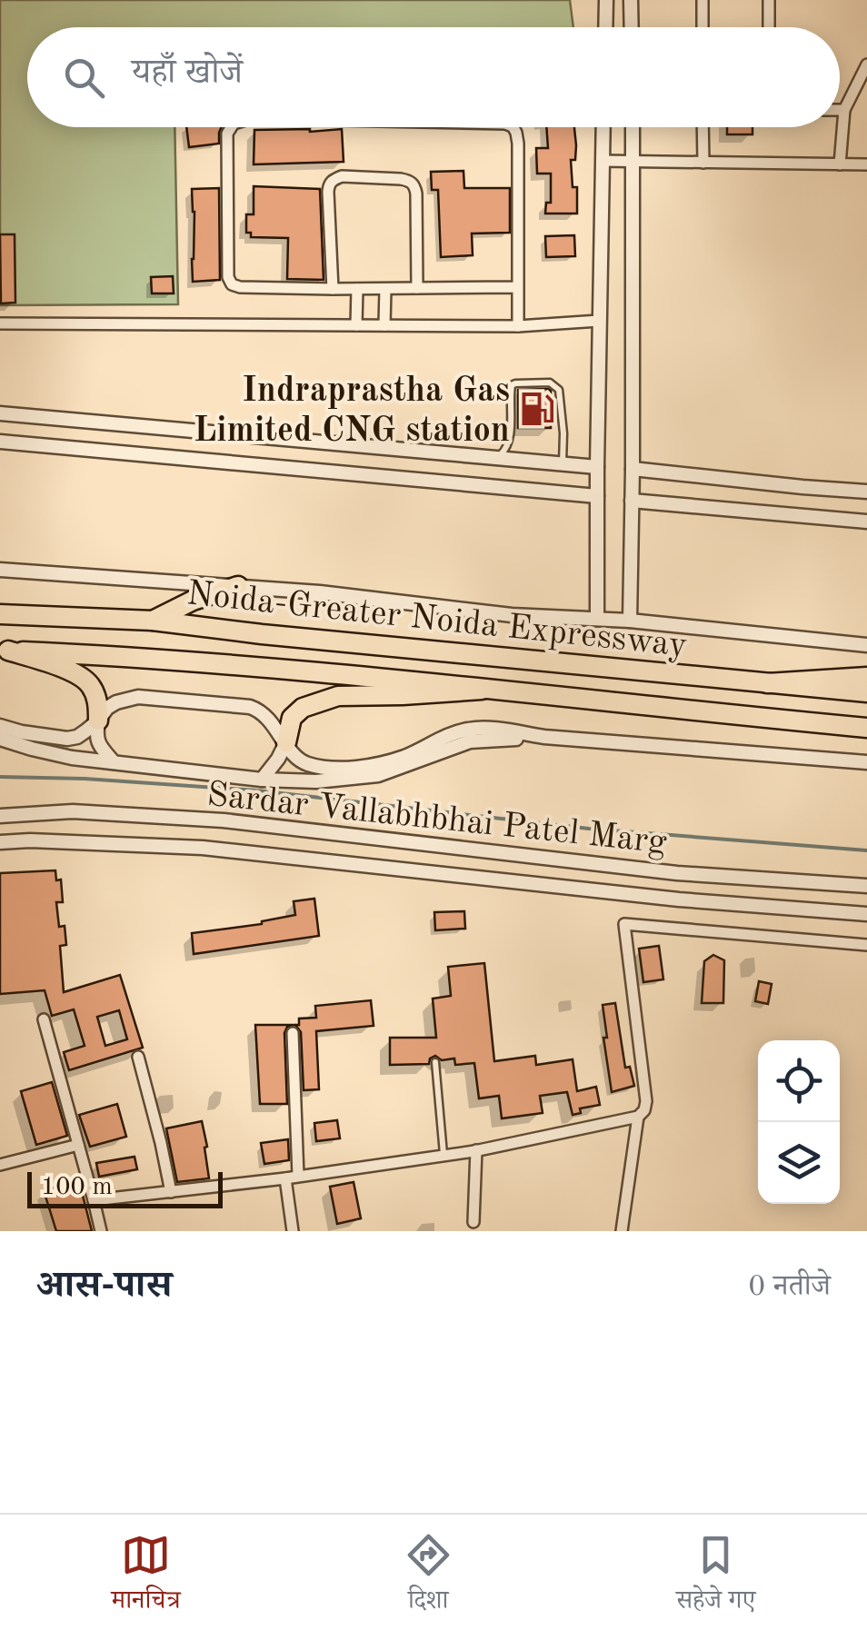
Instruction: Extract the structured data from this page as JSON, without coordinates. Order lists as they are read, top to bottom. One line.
{"streets":{"highway":["Noida-Greater Noida Expressway"],"street":["Sardar Vallabhbhai Patel Marg"]},"places":{"fuel station":["Indraprastha Gas Limited CNG station"]},"scale_bar":"100 m","page":{"search":"यहाँ खोजें","scale":"100 m","heading":["आस-पास","0 नतीजे"],"nav":["मानचित्र","दिशा","सहेजे गए"]}}
